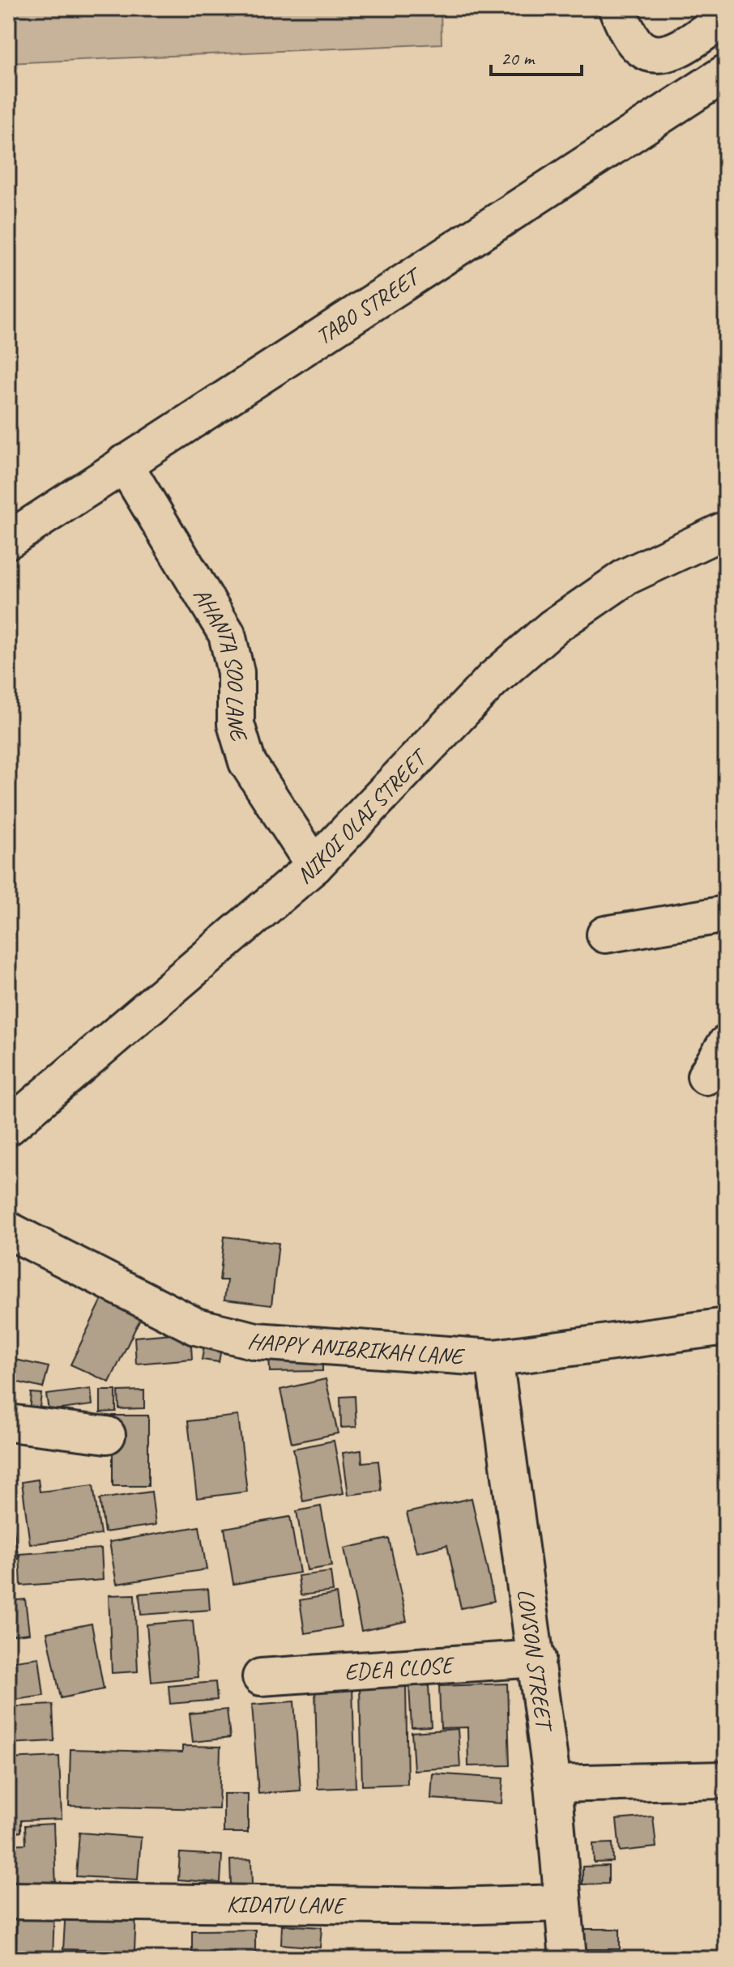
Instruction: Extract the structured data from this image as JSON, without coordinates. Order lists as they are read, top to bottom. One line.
{"streets":{"street":["TABO STREET","AHANTA SOO LANE","NIKOI OLAI STREET","HAPPY ANIBRIKAH LANE","LOVSON STREET","EDEA CLOSE","KIDATU LANE"]},"crossings":[["TABO STREET","AHANTA SOO LANE"],["AHANTA SOO LANE","NIKOI OLAI STREET"],["HAPPY ANIBRIKAH LANE","LOVSON STREET"],["LOVSON STREET","EDEA CLOSE"],["LOVSON STREET","KIDATU LANE"]],"scale_bar":"20 m"}
